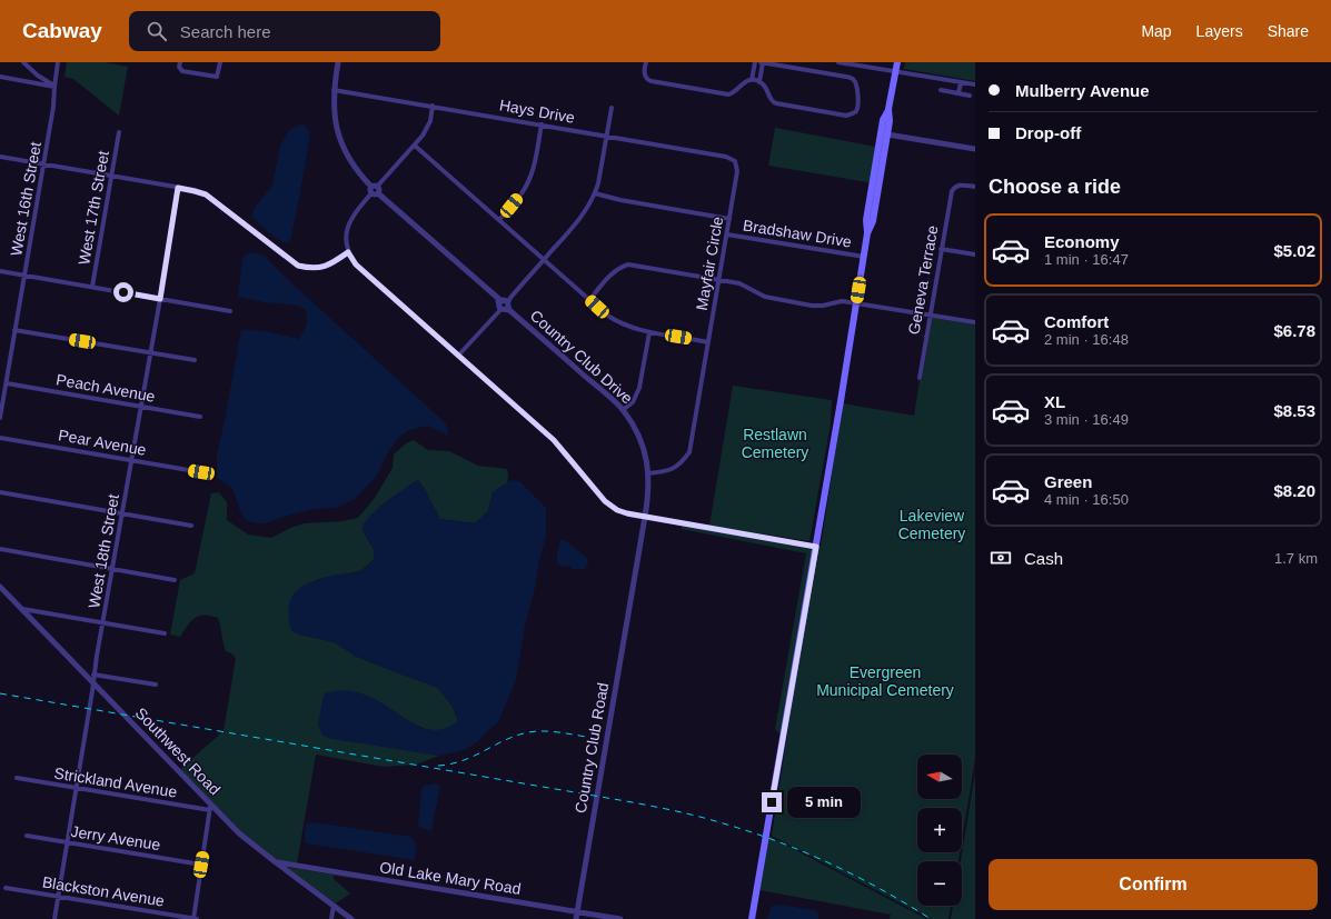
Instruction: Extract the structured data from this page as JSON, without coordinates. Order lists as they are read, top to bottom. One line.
{"streets":{"street":["Hays Drive","West 16th Street","West 17th Street","Bradshaw Drive","Mayfair Circle","Geneva Terrace","Country Club Drive","Peach Avenue","Pear Avenue","West 18th Street","Country Club Road","Southwest Road","Strickland Avenue","Jerry Avenue","Old Lake Mary Road","Blackston Avenue"]},"crossings":[["Hays Drive","Mayfair Circle"],["Hays Drive","Country Club Drive"],["West 16th Street","Peach Avenue"],["Bradshaw Drive","Mayfair Circle"],["Mayfair Circle","Country Club Drive"],["Country Club Drive","Country Club Road"],["Peach Avenue","West 18th Street"],["Pear Avenue","West 18th Street"],["West 18th Street","Southwest Road"],["West 18th Street","Strickland Avenue"],["West 18th Street","Jerry Avenue"],["West 18th Street","Blackston Avenue"],["Country Club Road","Old Lake Mary Road"],["Southwest Road","Strickland Avenue"],["Southwest Road","Old Lake Mary Road"]],"parks":["Restlawn Cemetery","Lakeview Cemetery","Evergreen Municipal Cemetery"],"north":"left","page":{"header":"Cabway","search":"Search here","nav":["Map","Layers","Share"],"banner":["Mulberry Avenue","Drop-off"],"heading":"Choose a ride","list":[{"name":"Economy","note":"1 min · 16:47","value":"$5.02"},{"name":"Comfort","note":"2 min · 16:48","value":"$6.78"},{"name":"XL","note":"3 min · 16:49","value":"$8.53"},{"name":"Green","note":"4 min · 16:50","value":"$8.20"}],"pay":["Cash","1.7 km"],"map_buttons":["+","−"],"bubble":"5 min","buttons":"Confirm"}}
